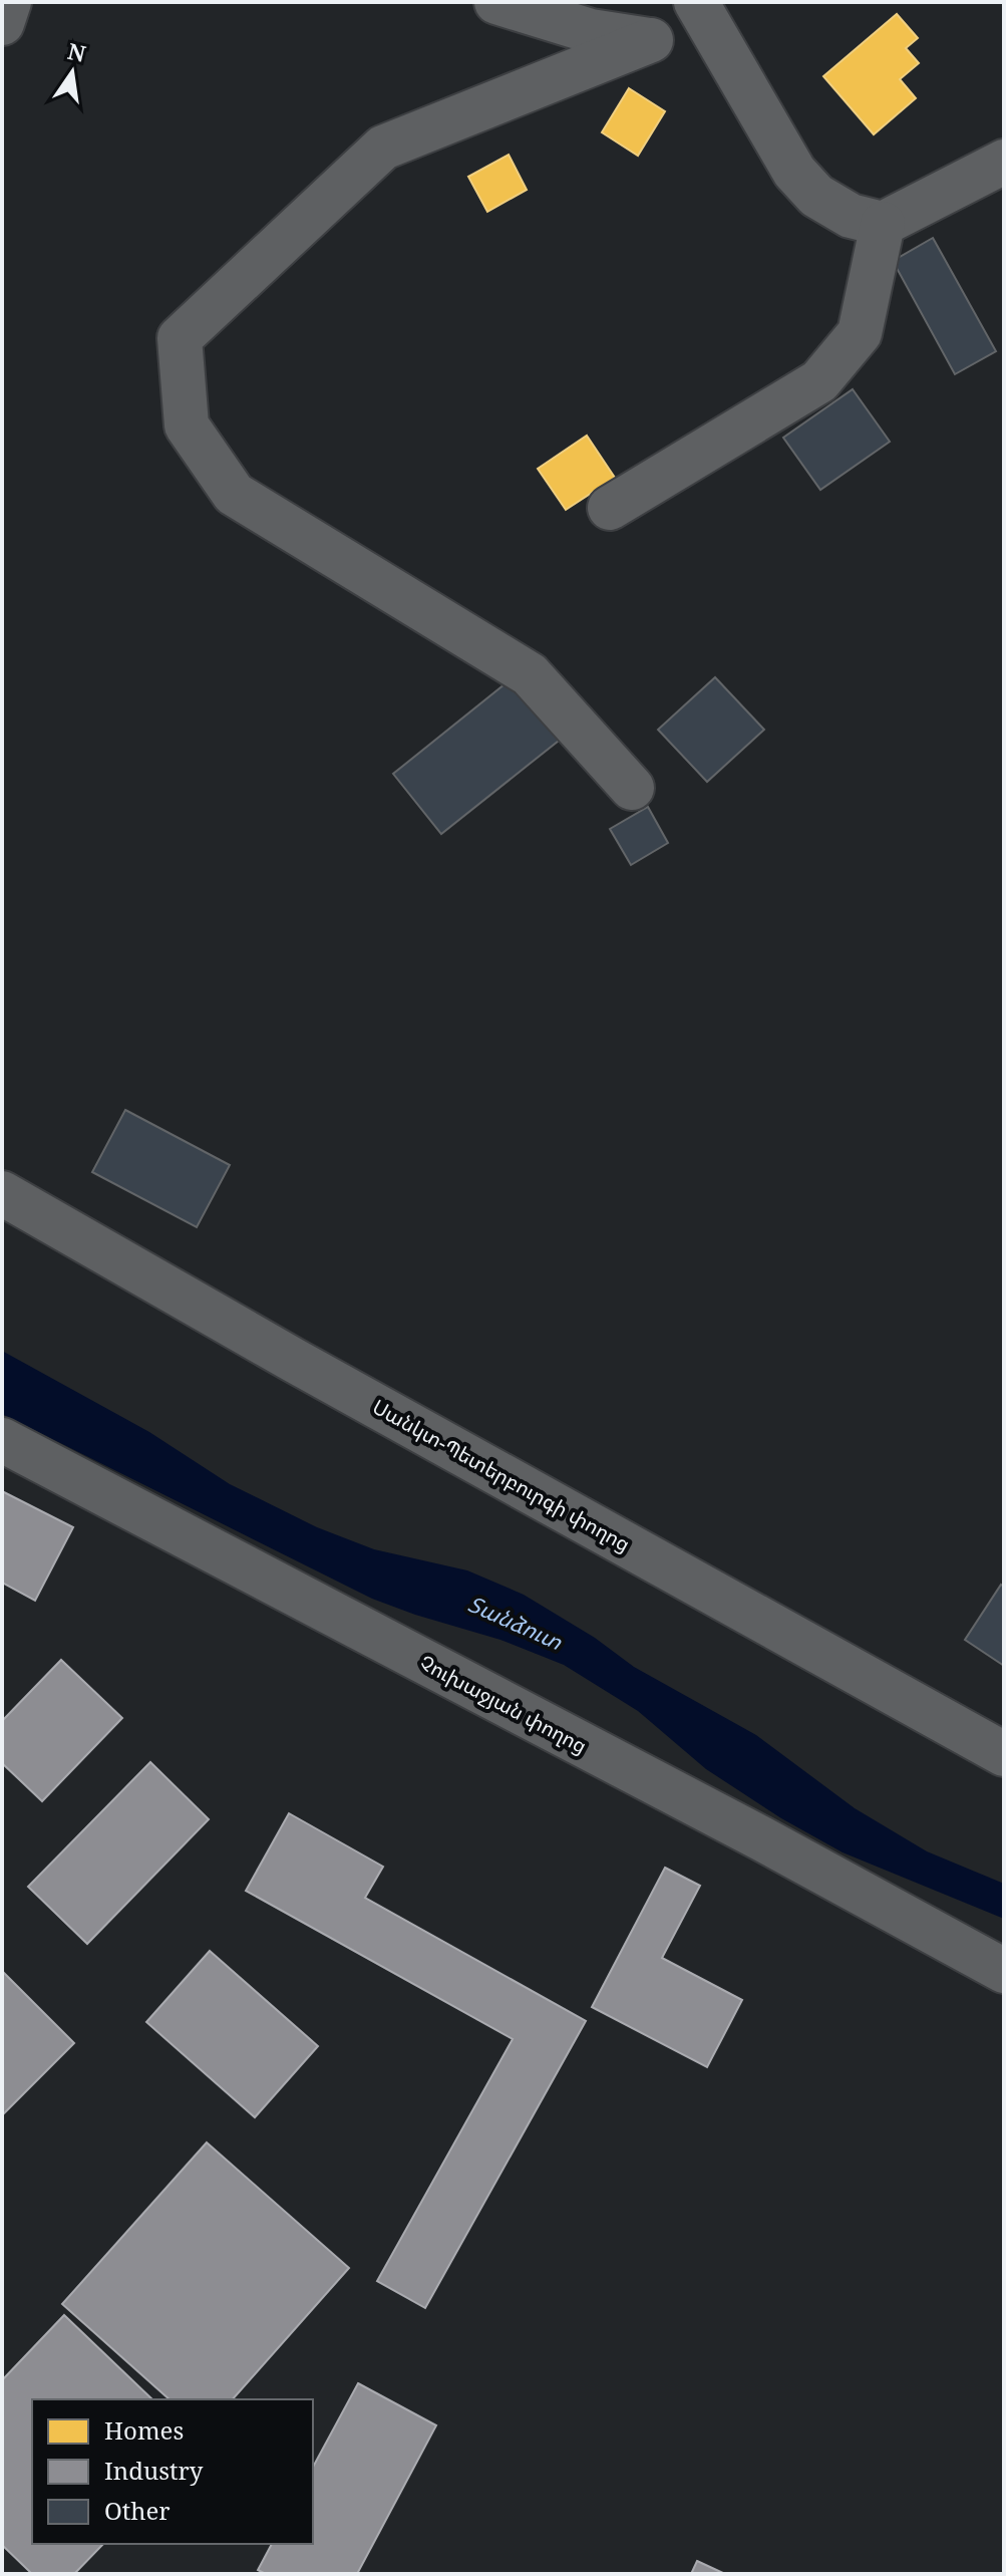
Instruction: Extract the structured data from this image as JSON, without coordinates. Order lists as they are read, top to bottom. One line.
{"streets":{"street":["Սանկտ-Պետերբուրգի փողոց","Չուխաջյան փողոց"]},"water":["Տանձուտ"],"legend":["Homes","Industry","Other"],"north":"top"}
